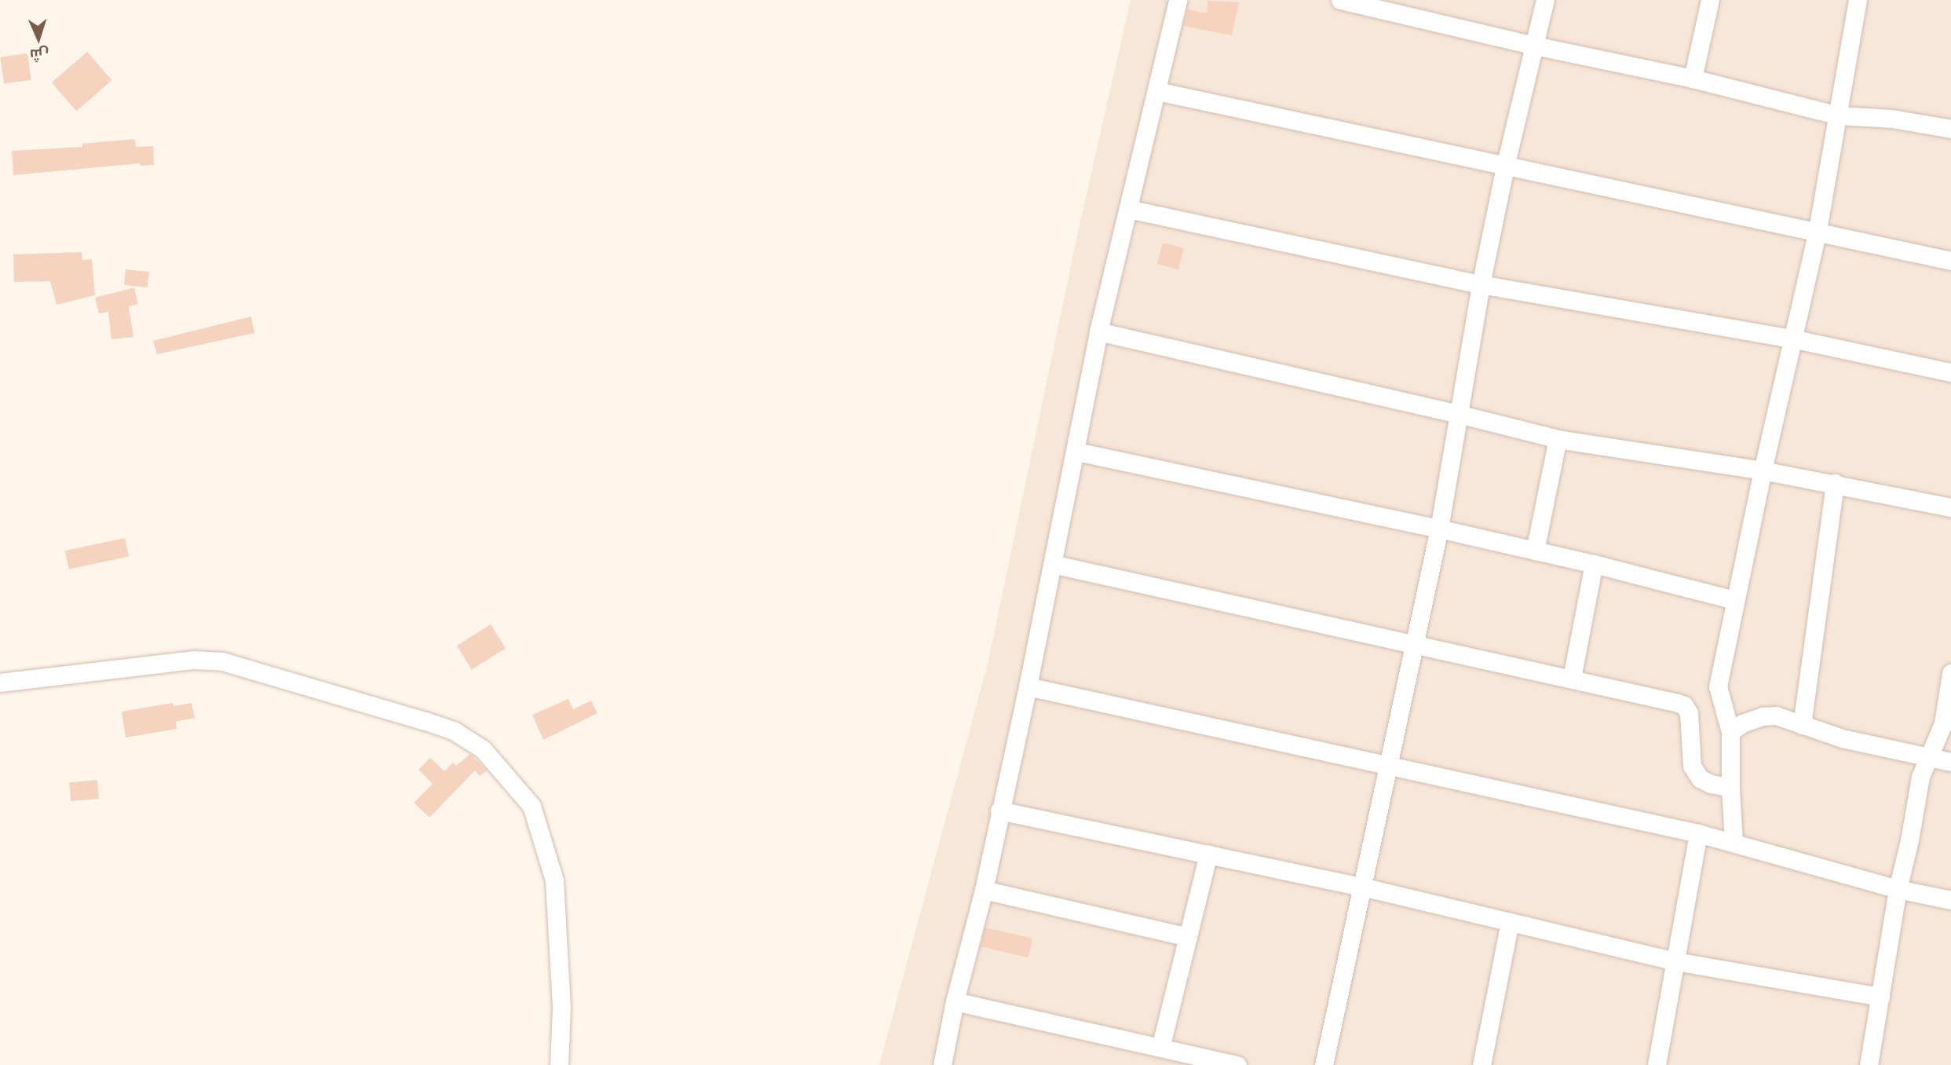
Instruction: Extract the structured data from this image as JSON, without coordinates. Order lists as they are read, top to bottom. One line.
{"north":"bottom"}
